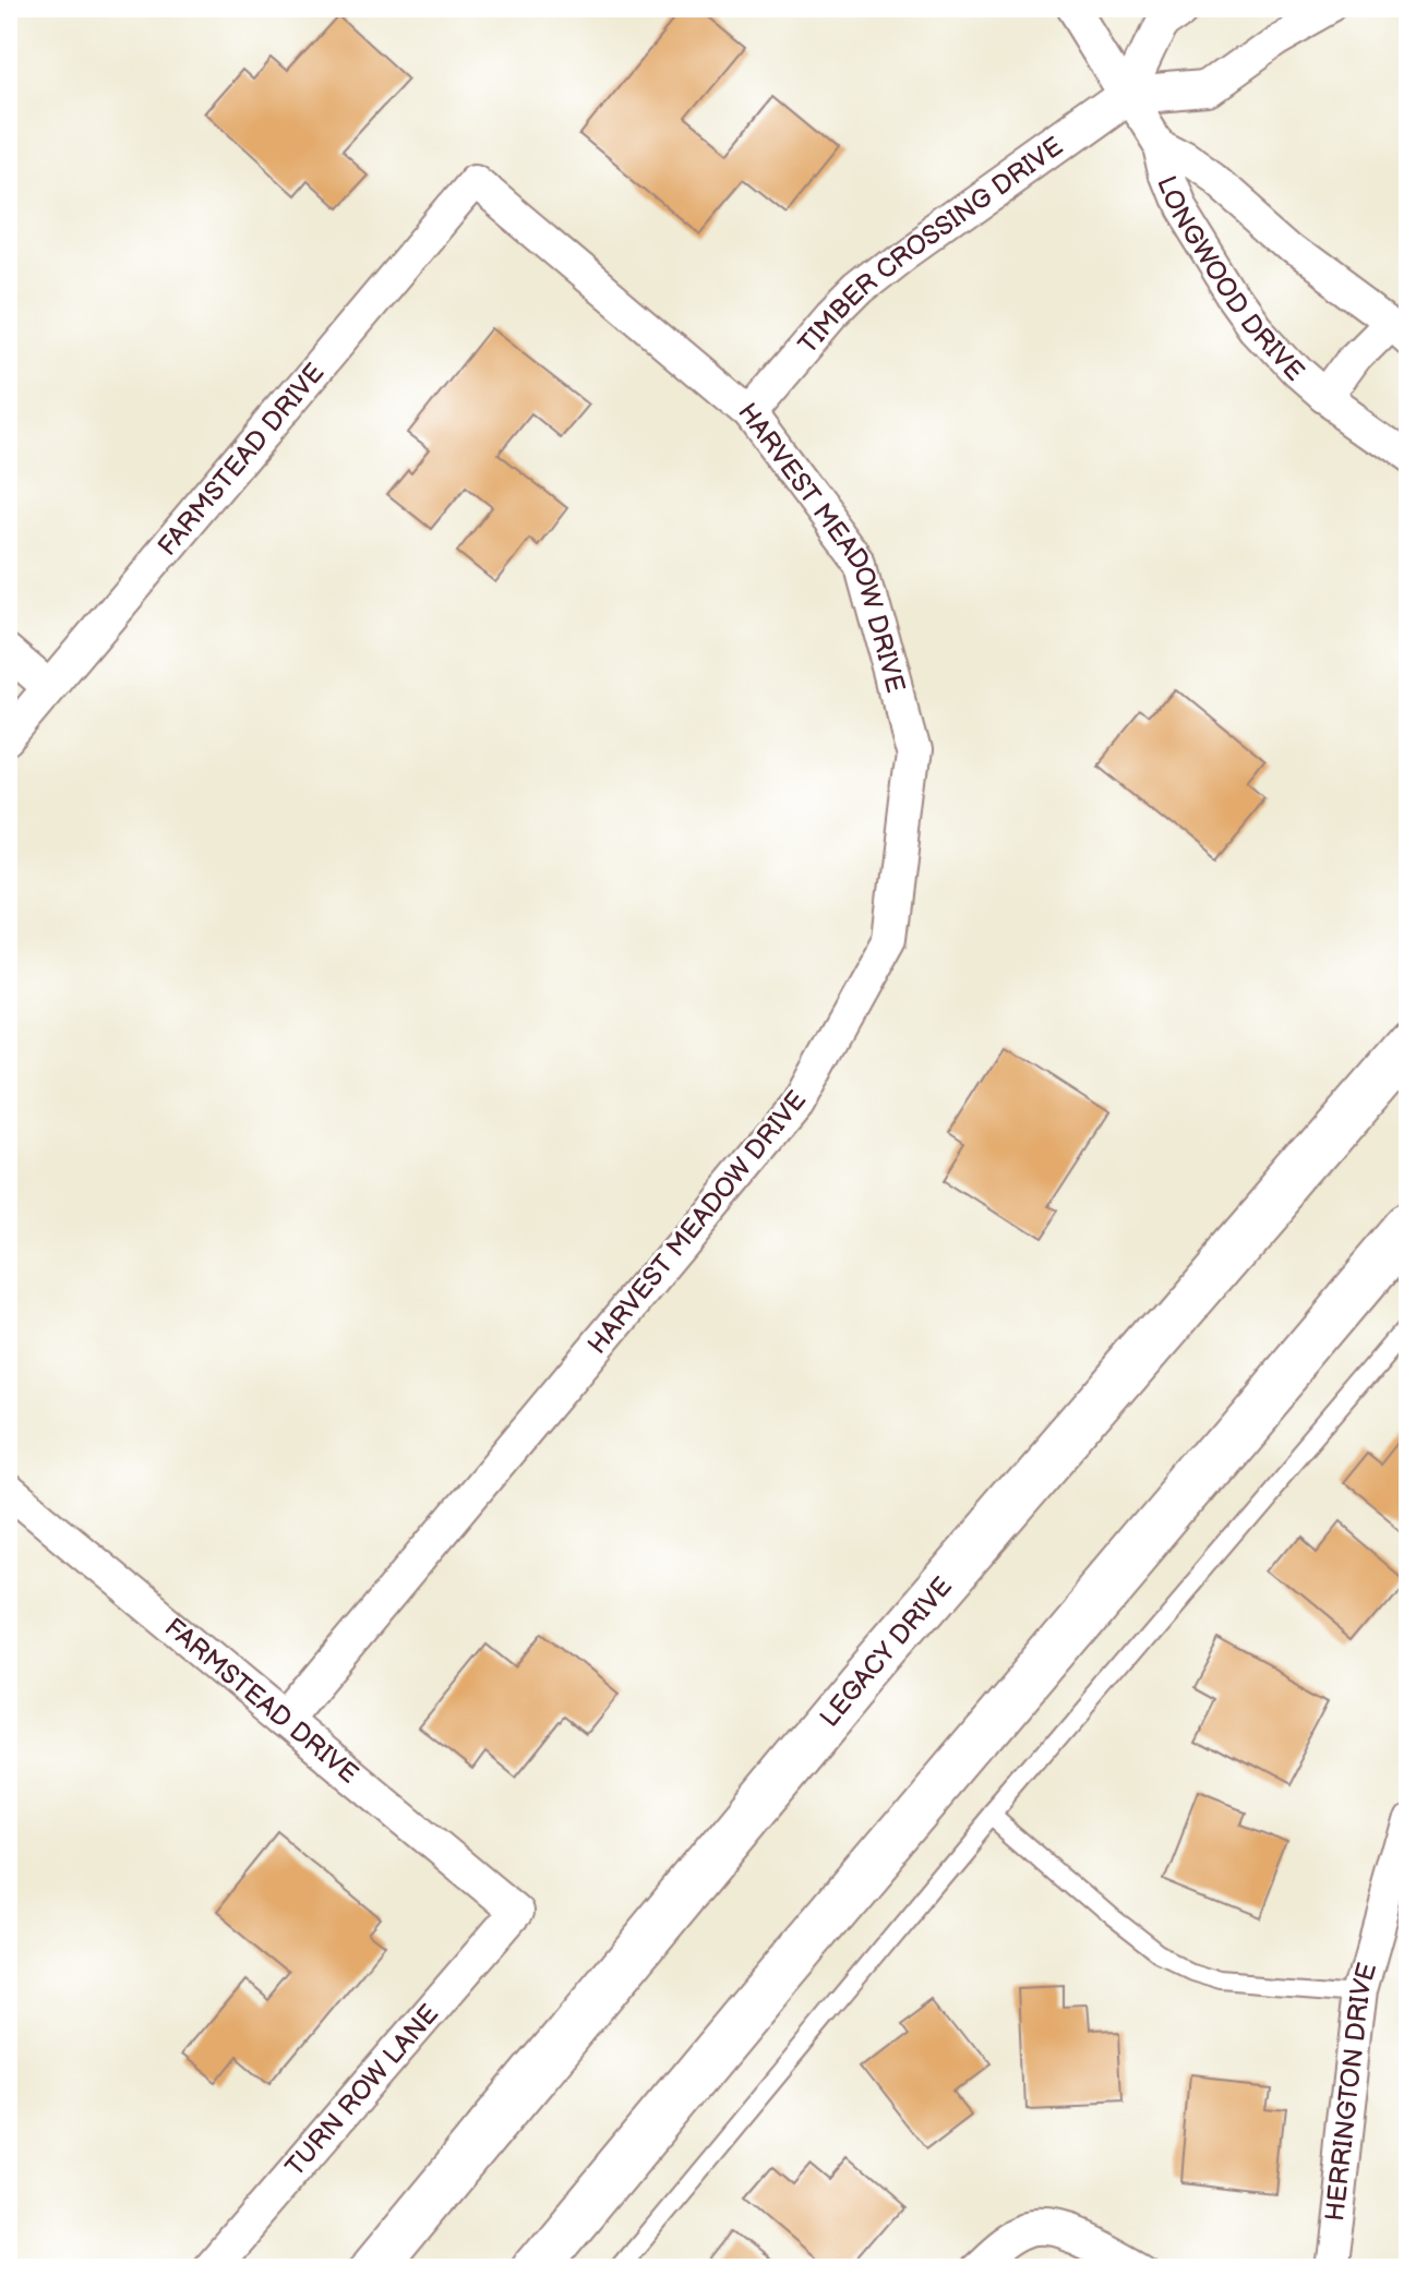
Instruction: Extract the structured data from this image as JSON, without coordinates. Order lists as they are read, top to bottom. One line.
{"streets":{"main road":["LEGACY DRIVE"],"street":["TIMBER CROSSING DRIVE","LONGWOOD DRIVE","FARMSTEAD DRIVE","HARVEST MEADOW DRIVE","TURN ROW LANE","HERRINGTON DRIVE"]},"crossings":[["TIMBER CROSSING DRIVE","LONGWOOD DRIVE"],["TIMBER CROSSING DRIVE","HARVEST MEADOW DRIVE"],["FARMSTEAD DRIVE","HARVEST MEADOW DRIVE"],["FARMSTEAD DRIVE","TURN ROW LANE"]]}
